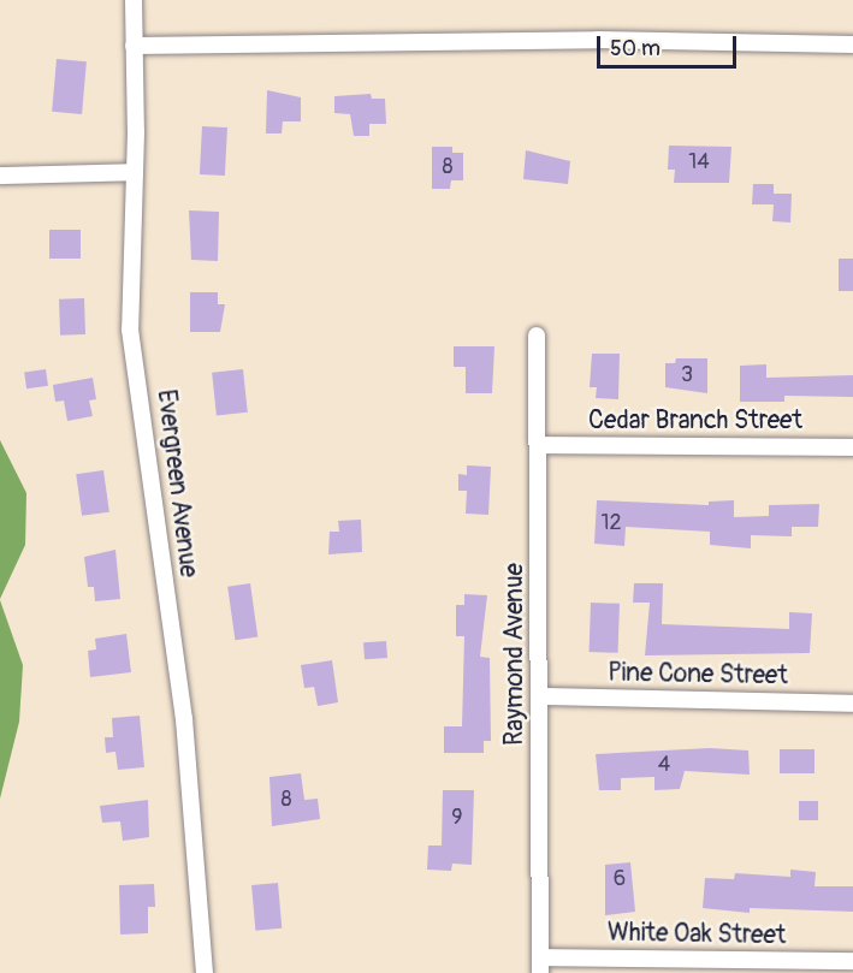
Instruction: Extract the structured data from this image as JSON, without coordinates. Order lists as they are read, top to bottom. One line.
{"streets":{"street":["Cedar Branch Street","Evergreen Avenue","Raymond Avenue","Pine Cone Street","White Oak Street"]},"crossings":[["Cedar Branch Street","Raymond Avenue"],["Raymond Avenue","Pine Cone Street"],["Raymond Avenue","White Oak Street"]],"house_numbers":["14","8","3","12","4","8","9","6"],"scale_bar":"50 m"}
